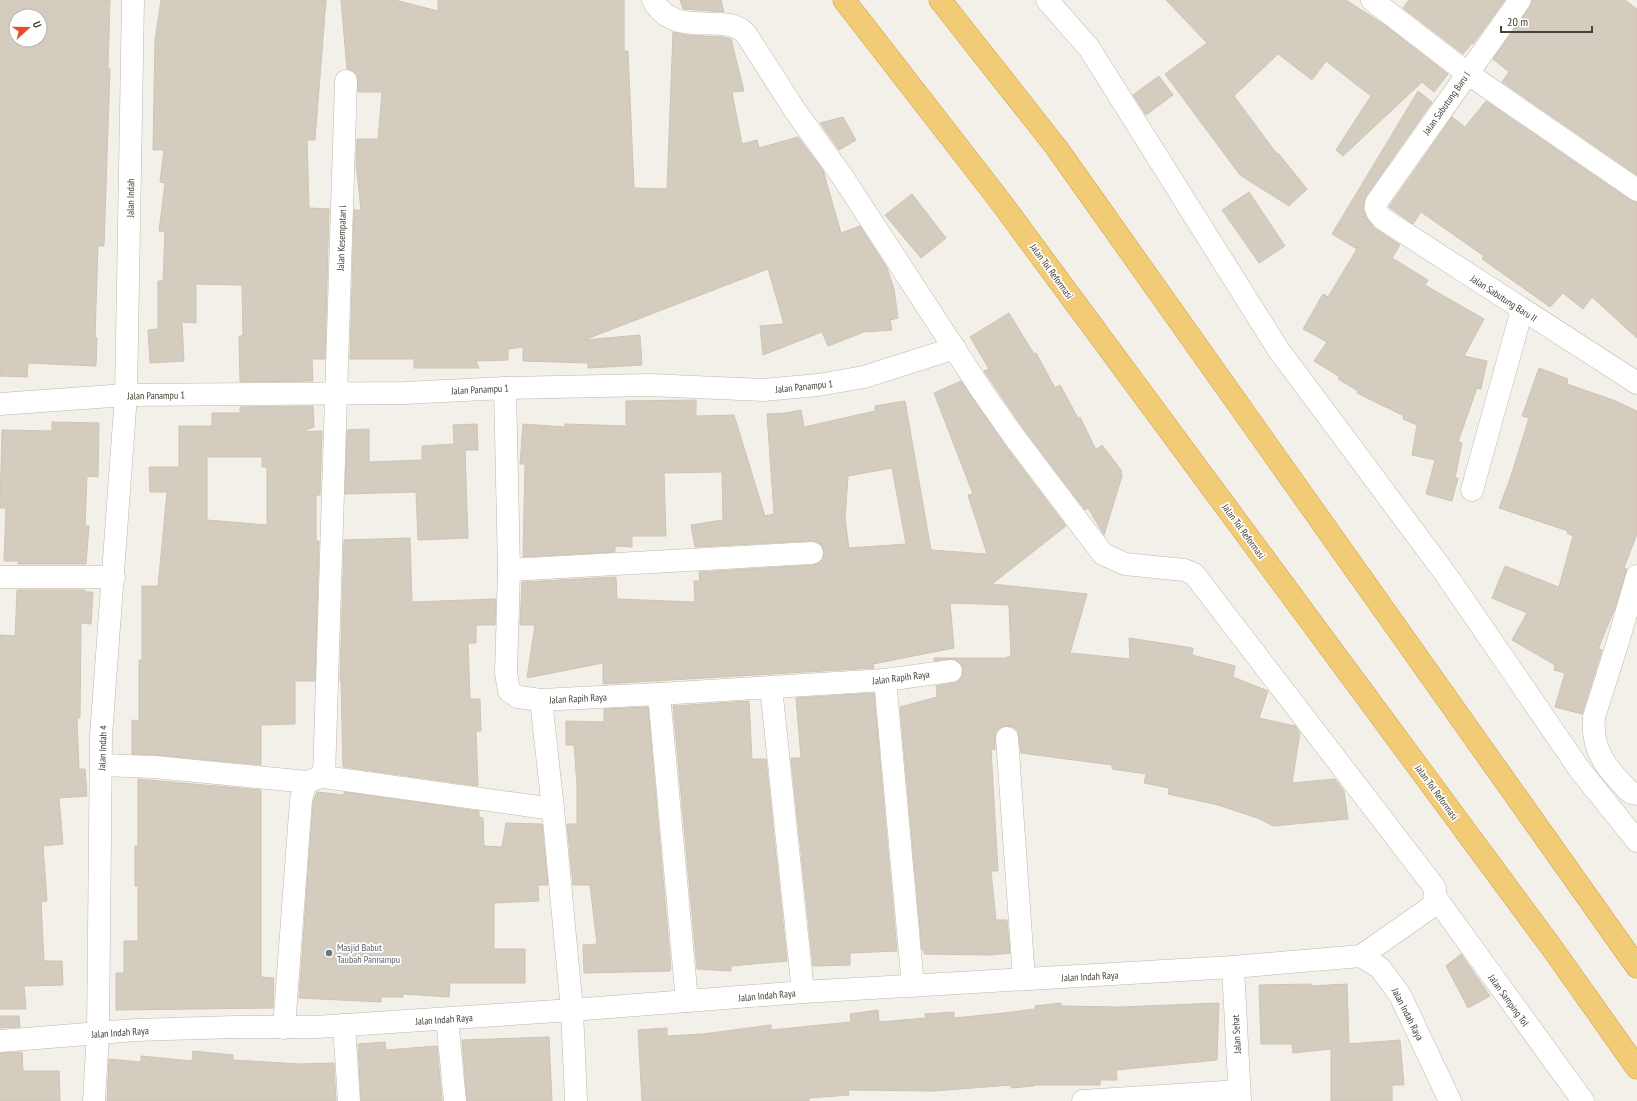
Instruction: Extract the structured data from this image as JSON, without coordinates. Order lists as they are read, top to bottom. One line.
{"streets":{"highway":["Jalan Tol Reformasi"],"street":["Jalan Sabutung Baru I","Jalan Indah","Jalan Kesempatan l","Jalan Sabutung Baru II","Jalan Panampu 1","Jalan Rapih Raya","Jalan Indah 4","Jalan Indah Raya","Jalan Samping Tol","Jalan Sehat"]},"crossings":[["Jalan Sabutung Baru I","Jalan Sabutung Baru II"],["Jalan Indah","Jalan Panampu 1"],["Jalan Indah","Jalan Indah 4"],["Jalan Kesempatan l","Jalan Panampu 1"],["Jalan Kesempatan l","Jalan Indah Raya"],["Jalan Panampu 1","Jalan Rapih Raya"],["Jalan Panampu 1","Jalan Indah 4"],["Jalan Panampu 1","Jalan Samping Tol"],["Jalan Indah 4","Jalan Indah Raya"],["Jalan Indah Raya","Jalan Sehat"]],"places":["Masjid Babut Taubah Pannampu"],"scale_bar":"20 m","north":"right"}
